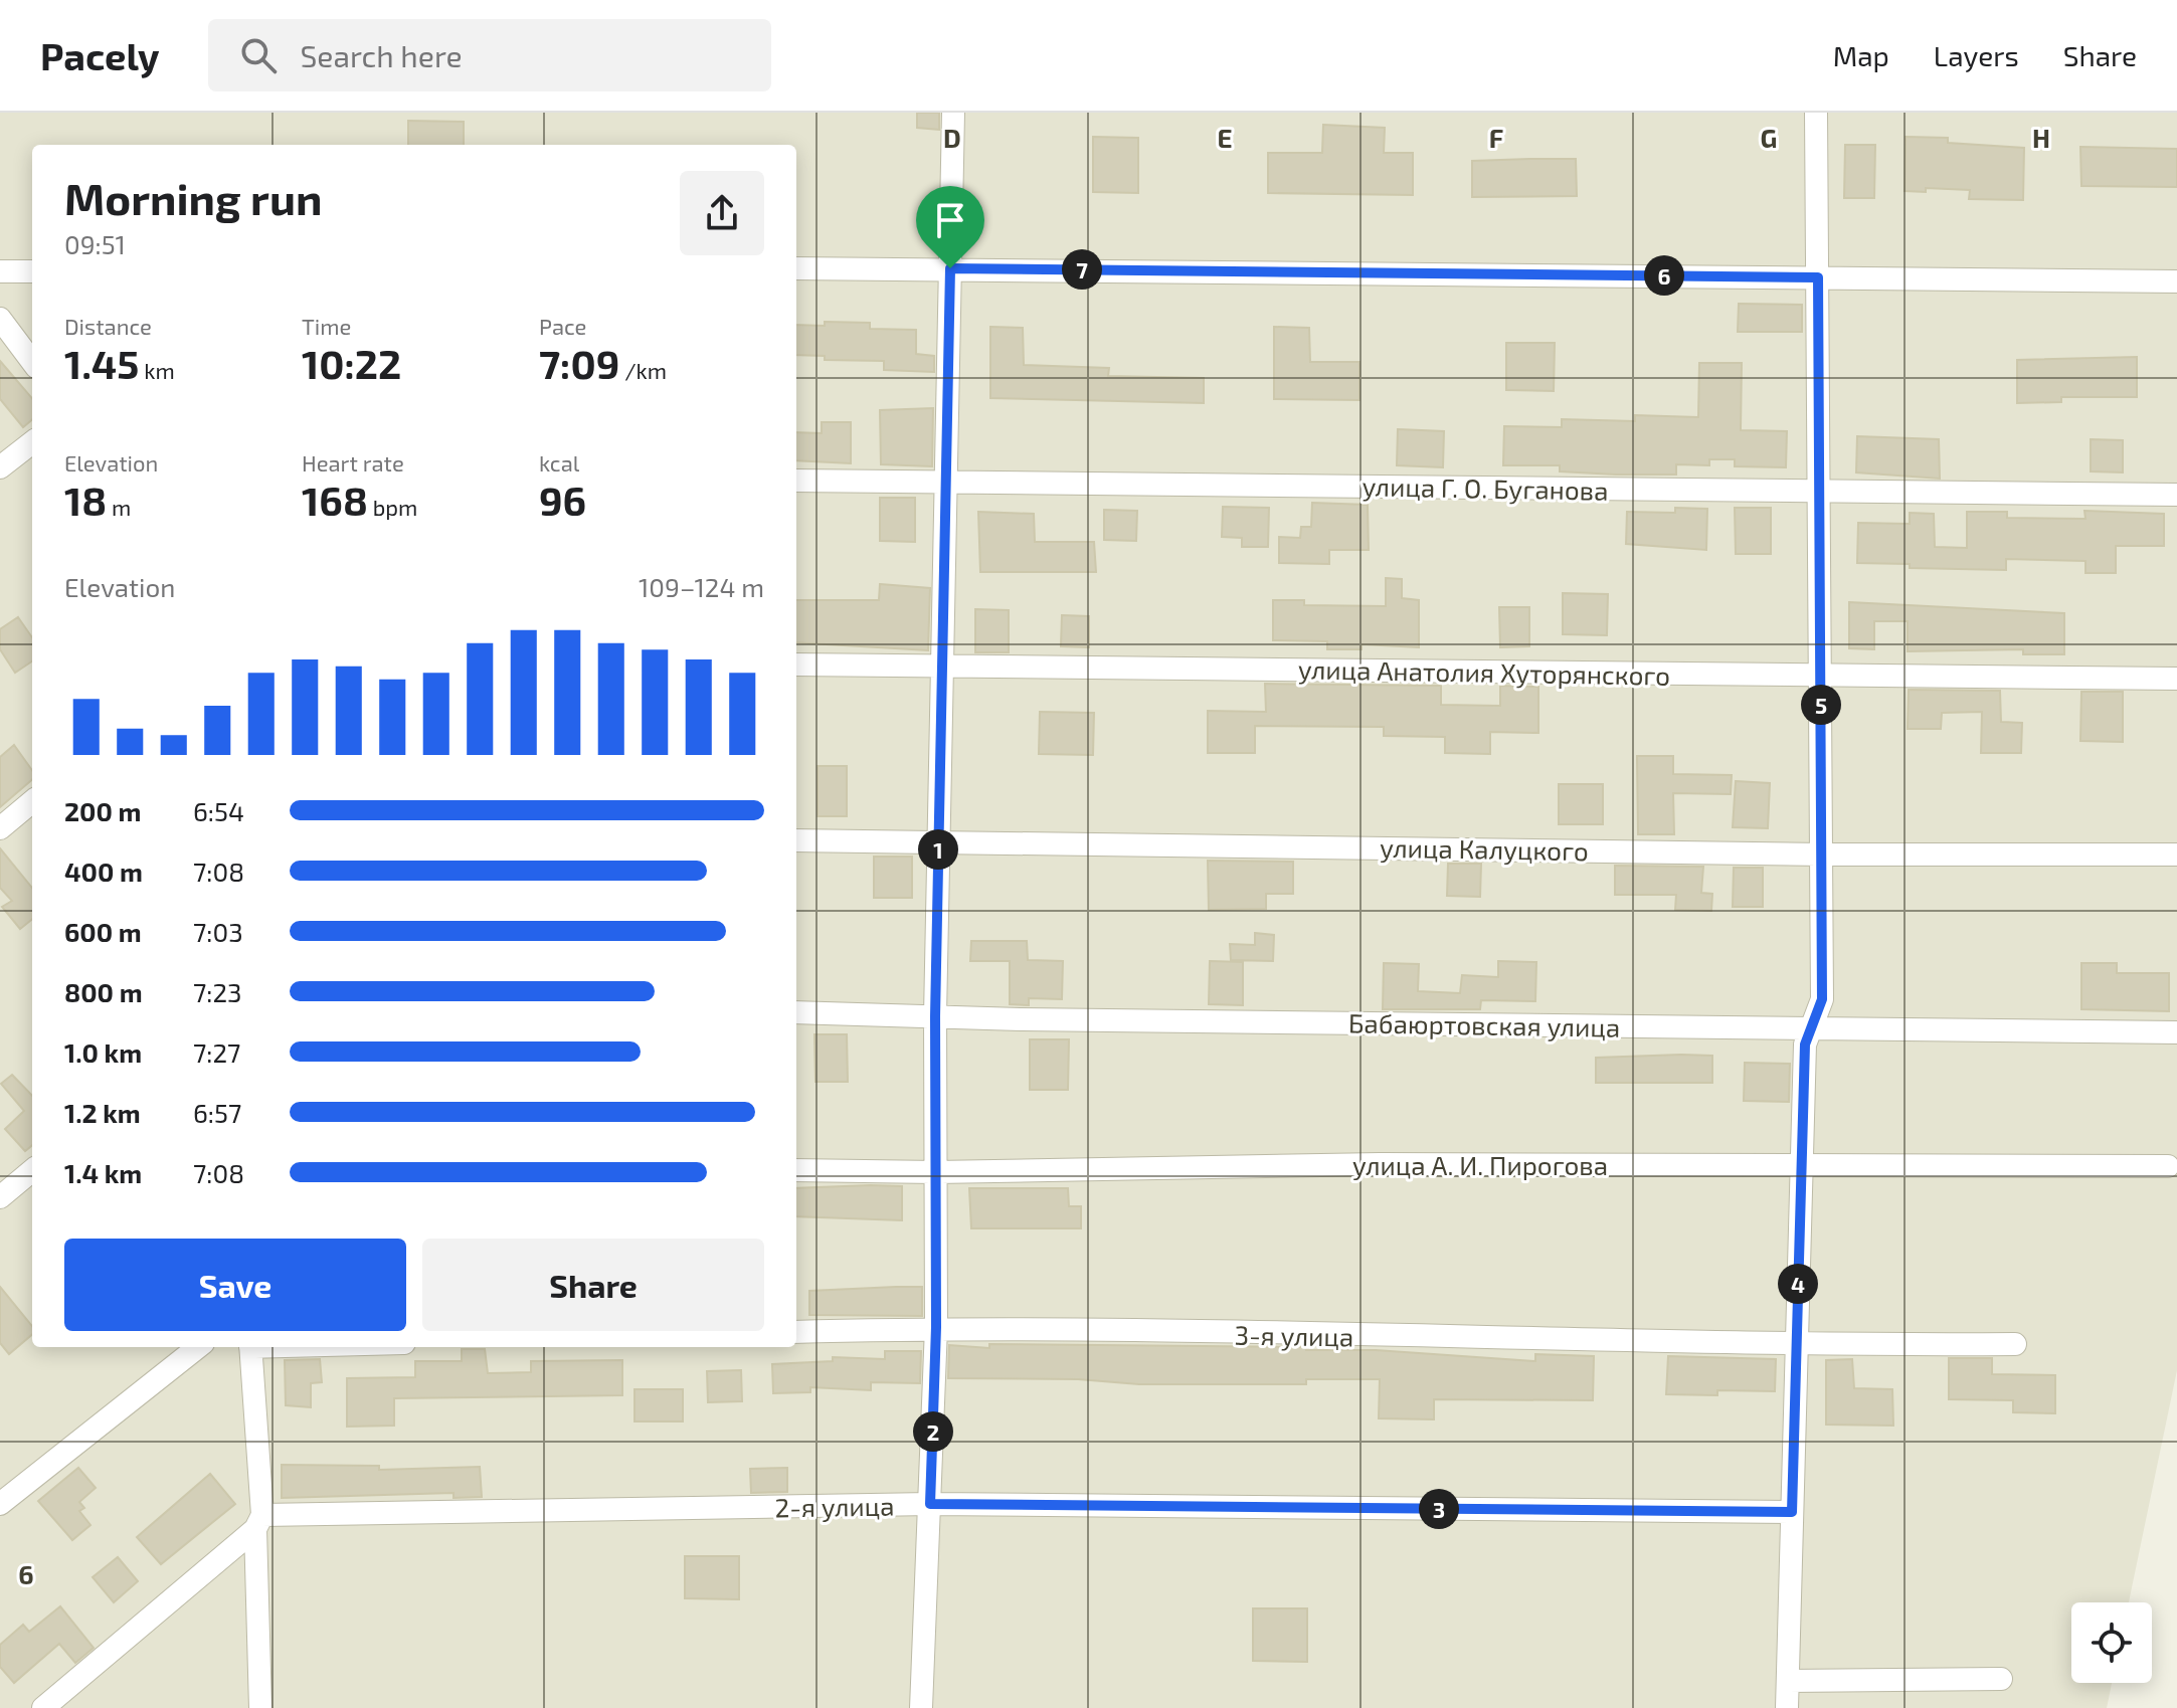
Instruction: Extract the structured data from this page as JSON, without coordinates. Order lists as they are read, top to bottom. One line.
{"streets":{"street":["улица Г. О. Буганова","улица Анатолия Хуторянского","улица Калуцкого","Бабаюртовская улица","улица А. И. Пирогова","3-я улица","2-я улица"]},"page":{"header":"Pacely","search":"Search here","nav":["Map","Layers","Share"],"heading":["Morning run","09:51"],"pins":["7","6","5","1","4","2","3"],"stats":[["Distance","1.45 km"],["Time","10:22"],["Pace","7:09 /km"],["Elevation","18 m"],["Heart rate","168 bpm"],["kcal","96"]],"chart":["Elevation","109–124 m"],"list":[{"name":"200 m","note":"6:54"},{"name":"400 m","note":"7:08"},{"name":"600 m","note":"7:03"},{"name":"800 m","note":"7:23"},{"name":"1.0 km","note":"7:27"},{"name":"1.2 km","note":"6:57"},{"name":"1.4 km","note":"7:08"}],"buttons":["Save","Share"]},"grid":{"columns":["D","E","F","G","H"],"rows":["6"]}}
